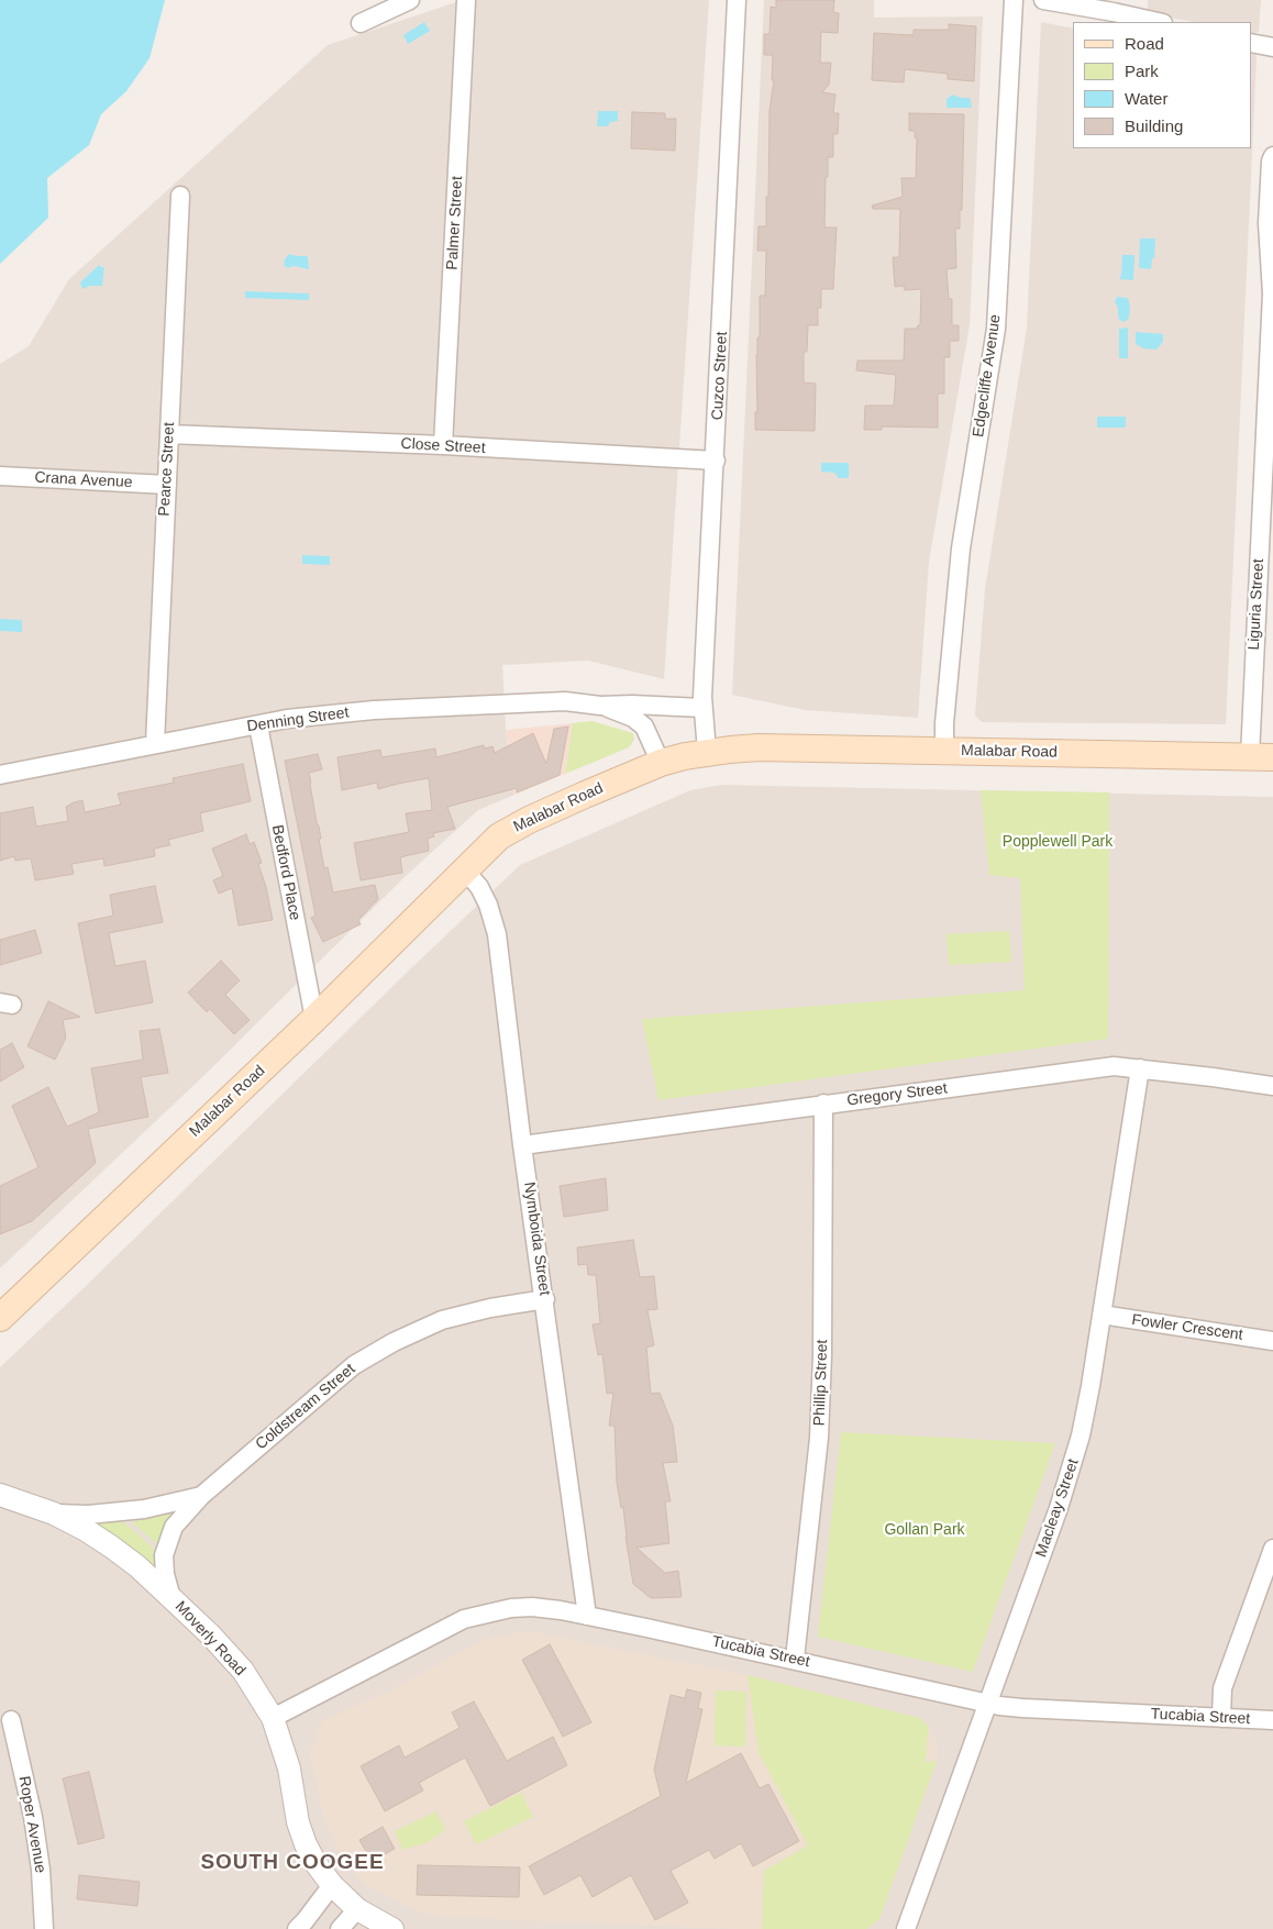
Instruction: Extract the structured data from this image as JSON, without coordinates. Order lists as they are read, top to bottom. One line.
{"streets":{"main road":["Malabar Road"],"street":["Palmer Street","Cuzco Street","Edgecliffe Avenue","Close Street","Pearce Street","Crana Avenue","Liguria Street","Denning Street","Bedford Place","Gregory Street","Nymboida Street","Fowler Crescent","Phillip Street","Coldstream Street","Macleay Street","Moverly Road","Tucabia Street","Roper Avenue"]},"crossings":[["Palmer Street","Close Street"],["Cuzco Street","Close Street"],["Cuzco Street","Denning Street"],["Cuzco Street","Malabar Road"],["Edgecliffe Avenue","Malabar Road"],["Close Street","Pearce Street"],["Pearce Street","Crana Avenue"],["Pearce Street","Denning Street"],["Liguria Street","Malabar Road"],["Denning Street","Malabar Road"],["Denning Street","Bedford Place"],["Malabar Road","Bedford Place"],["Malabar Road","Nymboida Street"],["Gregory Street","Nymboida Street"],["Gregory Street","Phillip Street"],["Gregory Street","Macleay Street"],["Nymboida Street","Coldstream Street"],["Nymboida Street","Tucabia Street"],["Fowler Crescent","Macleay Street"],["Phillip Street","Tucabia Street"],["Coldstream Street","Moverly Road"],["Macleay Street","Tucabia Street"],["Moverly Road","Tucabia Street"]],"districts":["SOUTH COOGEE"],"parks":["Popplewell Park","Gollan Park"],"legend":["Road","Park","Water","Building"]}
